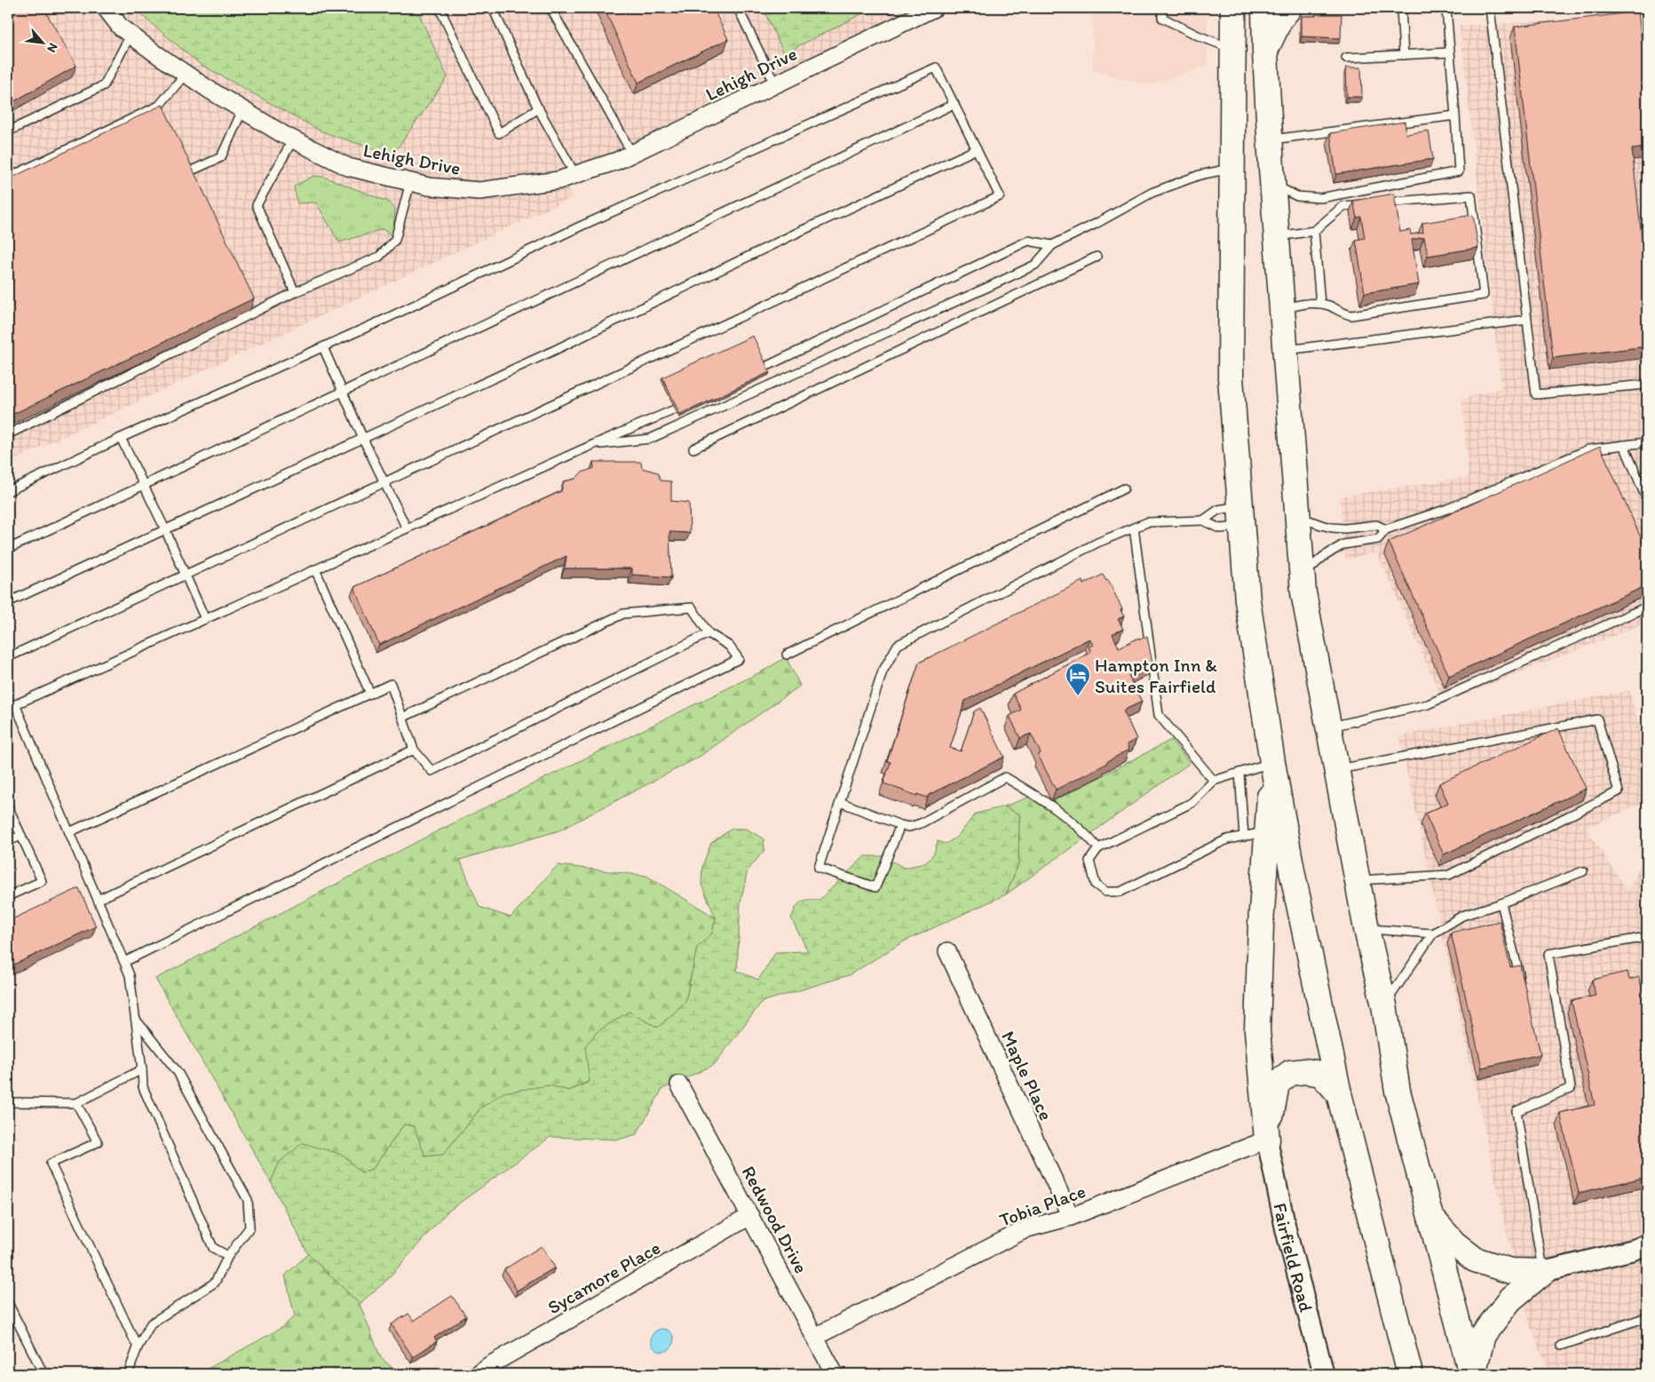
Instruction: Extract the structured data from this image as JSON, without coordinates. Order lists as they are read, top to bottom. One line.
{"streets":{"street":["Lehigh Drive","Maple Place","Tobia Place","Redwood Drive","Fairfield Road","Sycamore Place"]},"crossings":[["Maple Place","Tobia Place"],["Tobia Place","Redwood Drive"],["Tobia Place","Fairfield Road"],["Redwood Drive","Sycamore Place"]],"places":{"hotel":["Hampton Inn & Suites Fairfield"]},"north":"bottom right"}
